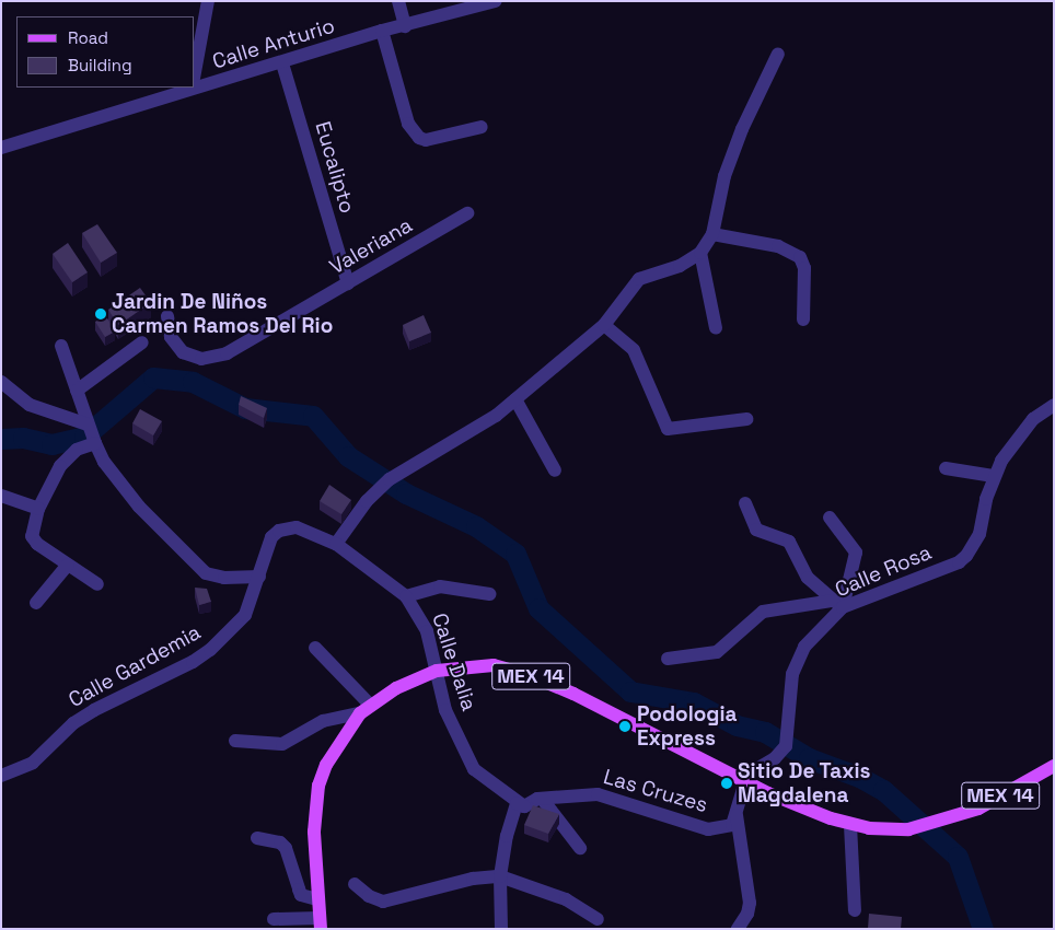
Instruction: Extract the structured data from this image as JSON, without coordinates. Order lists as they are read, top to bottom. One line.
{"streets":{"main road":["MEX 14"],"street":["Calle Anturio","Eucalipto","Valeriana","Calle Rosa","Calle Dalia","Calle Gardemia","Las Cruzes"]},"crossings":[["Calle Anturio","Eucalipto"],["Eucalipto","Valeriana"],["Calle Rosa","MEX 14"],["Calle Rosa","Las Cruzes"],["Calle Dalia","Calle Gardemia"],["Calle Dalia","MEX 14"],["Calle Dalia","Las Cruzes"],["MEX 14","Las Cruzes"]],"places":["Jardin De Niños Carmen Ramos Del Rio","Podologia Express","Sitio De Taxis Magdalena"],"legend":["Road","Building"]}
